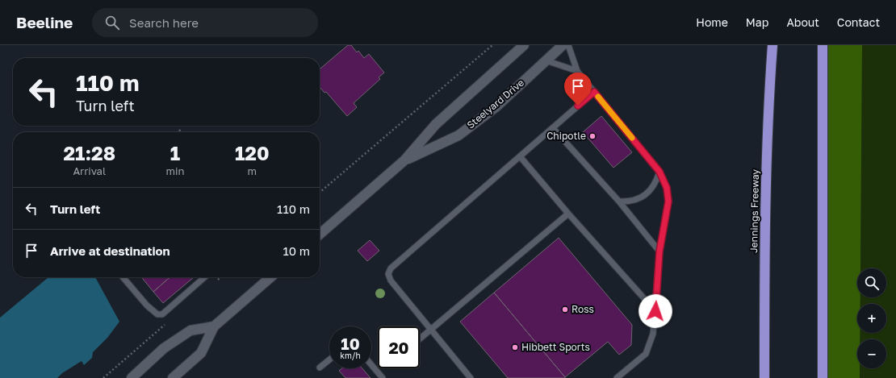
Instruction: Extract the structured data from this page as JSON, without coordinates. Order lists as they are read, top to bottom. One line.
{"streets":{"highway":["Jennings Freeway"],"street":["Steelyard Drive"]},"places":["Chipotle","Ross","Hibbett Sports"],"page":{"header":"Beeline","search":"Search here","nav":["Home","Map","About","Contact"],"turn":["110 m","Turn left"],"eta":["21:28","Arrival","1","min","120","m"],"list":[{"name":"Turn left","value":"110 m"},{"name":"Arrive at destination","value":"10 m"}],"map_buttons":["+","−"],"speed":"10 km/h","limit":"20"}}
